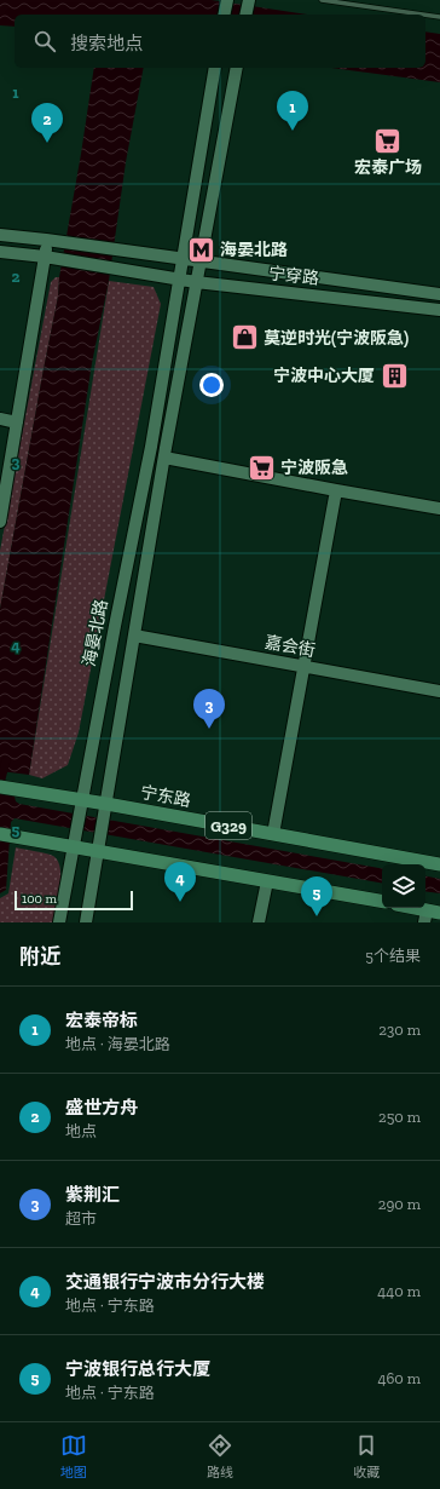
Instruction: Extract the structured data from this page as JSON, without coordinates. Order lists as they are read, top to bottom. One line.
{"streets":{"main road":["宁穿路","海晏北路","嘉会街","宁东路","G329"]},"crossings":[["宁穿路","海晏北路"],["海晏北路","宁东路"]],"places":{"supermarket":["宏泰广场","宁波阪急"],"metro station":["海晏北路"],"shop":["莫逆时光(宁波阪急)"],"building":["宁波中心大厦"]},"scale_bar":"100 m","page":{"search":"搜索地点","pins":["1","2","3","4","5"],"scale":"100 m","heading":["附近","5个结果"],"list":[{"mark":"1","name":"宏泰帝标","note":"地点 · 海晏北路","value":"230 m"},{"mark":"2","name":"盛世方舟","note":"地点","value":"250 m"},{"mark":"3","name":"紫荆汇","note":"超市","value":"290 m"},{"mark":"4","name":"交通银行宁波市分行大楼","note":"地点 · 宁东路","value":"440 m"},{"mark":"5","name":"宁波银行总行大厦","note":"地点 · 宁东路","value":"460 m"}],"nav":["地图","路线","收藏"]},"grid":{"rows":["1","2","3","4","5"]}}
